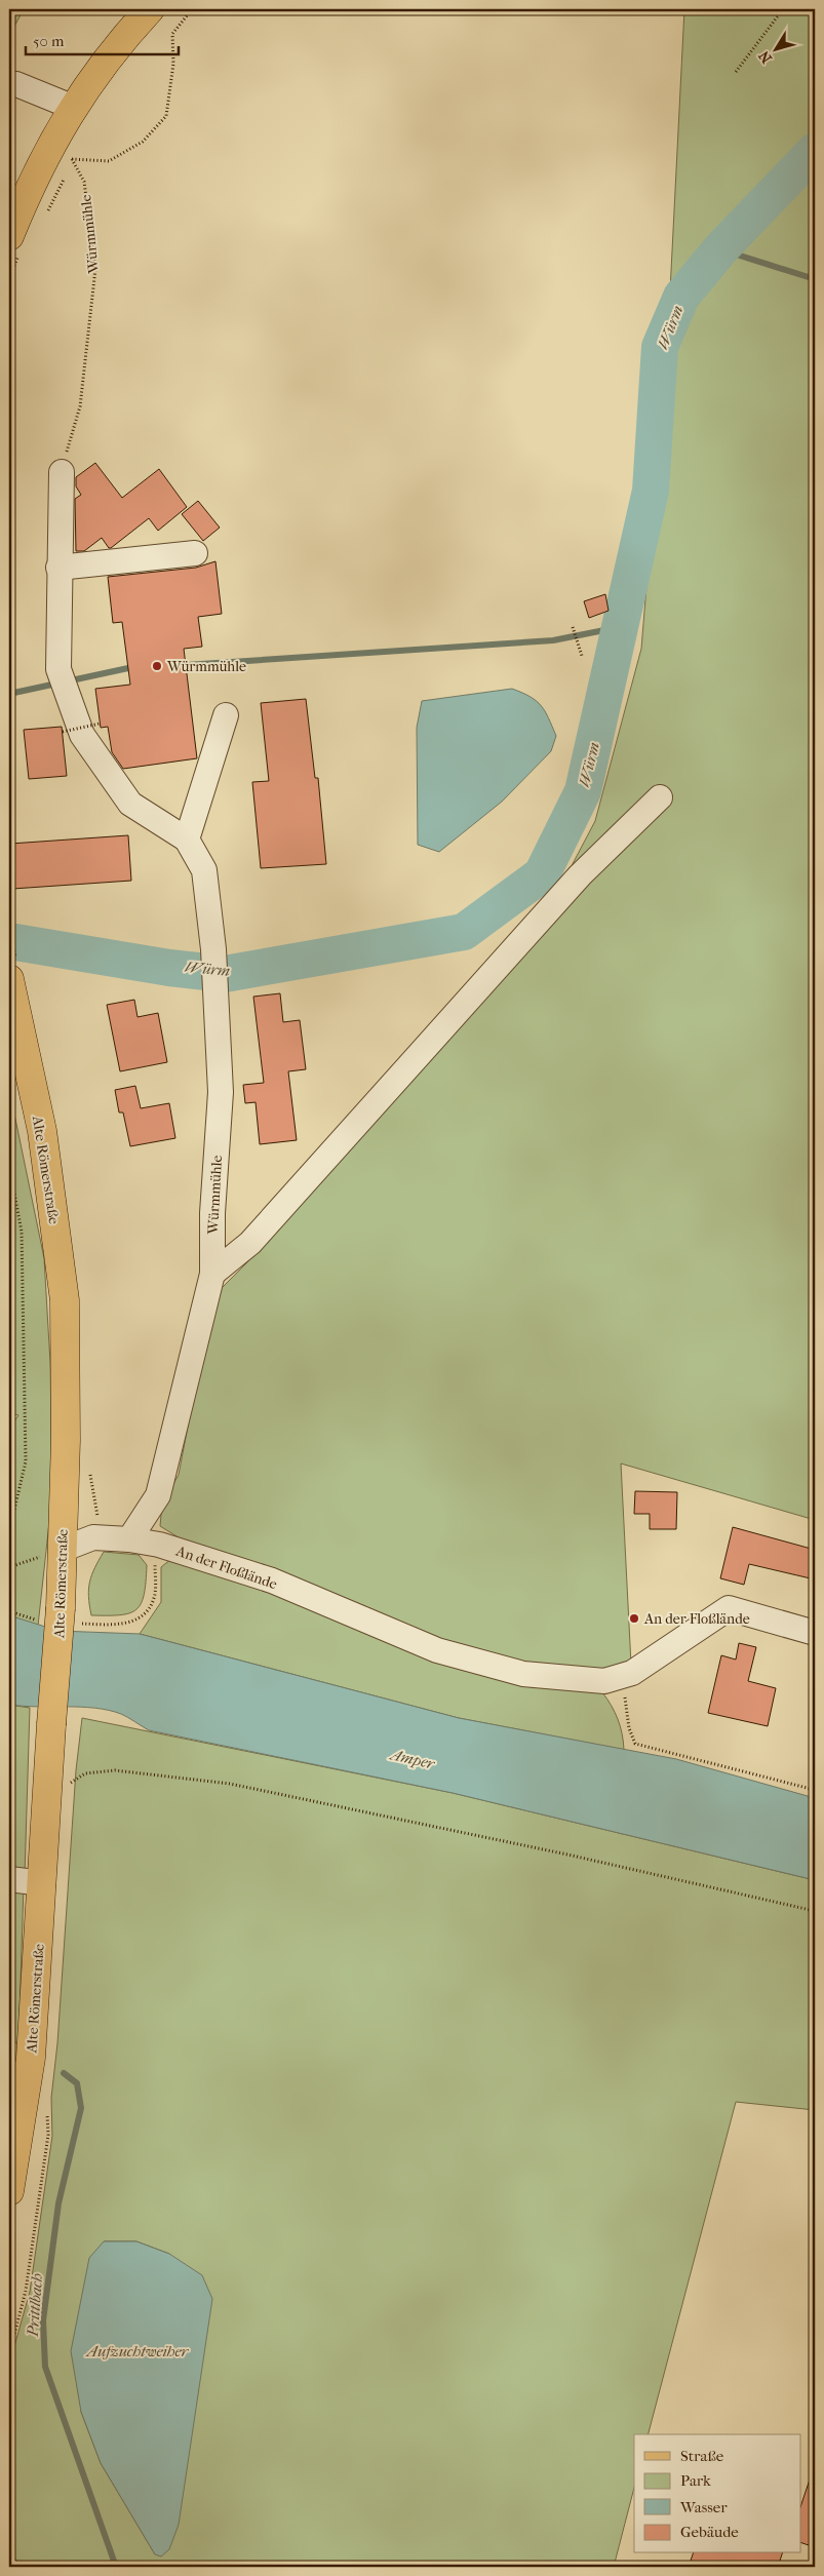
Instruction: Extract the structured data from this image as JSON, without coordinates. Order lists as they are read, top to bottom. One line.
{"streets":{"main road":["Alte Römerstraße"],"street":["Würmmühle","An der Floßlände"]},"crossings":[["Würmmühle","An der Floßlände"],["Alte Römerstraße","An der Floßlände"]],"water":["Würm","Amper","Prittlbach","Aufzuchtweiher"],"places":["Würmmühle","An der Floßlände"],"legend":["Straße","Park","Wasser","Gebäude"],"scale_bar":"50 m","north":"bottom left"}
